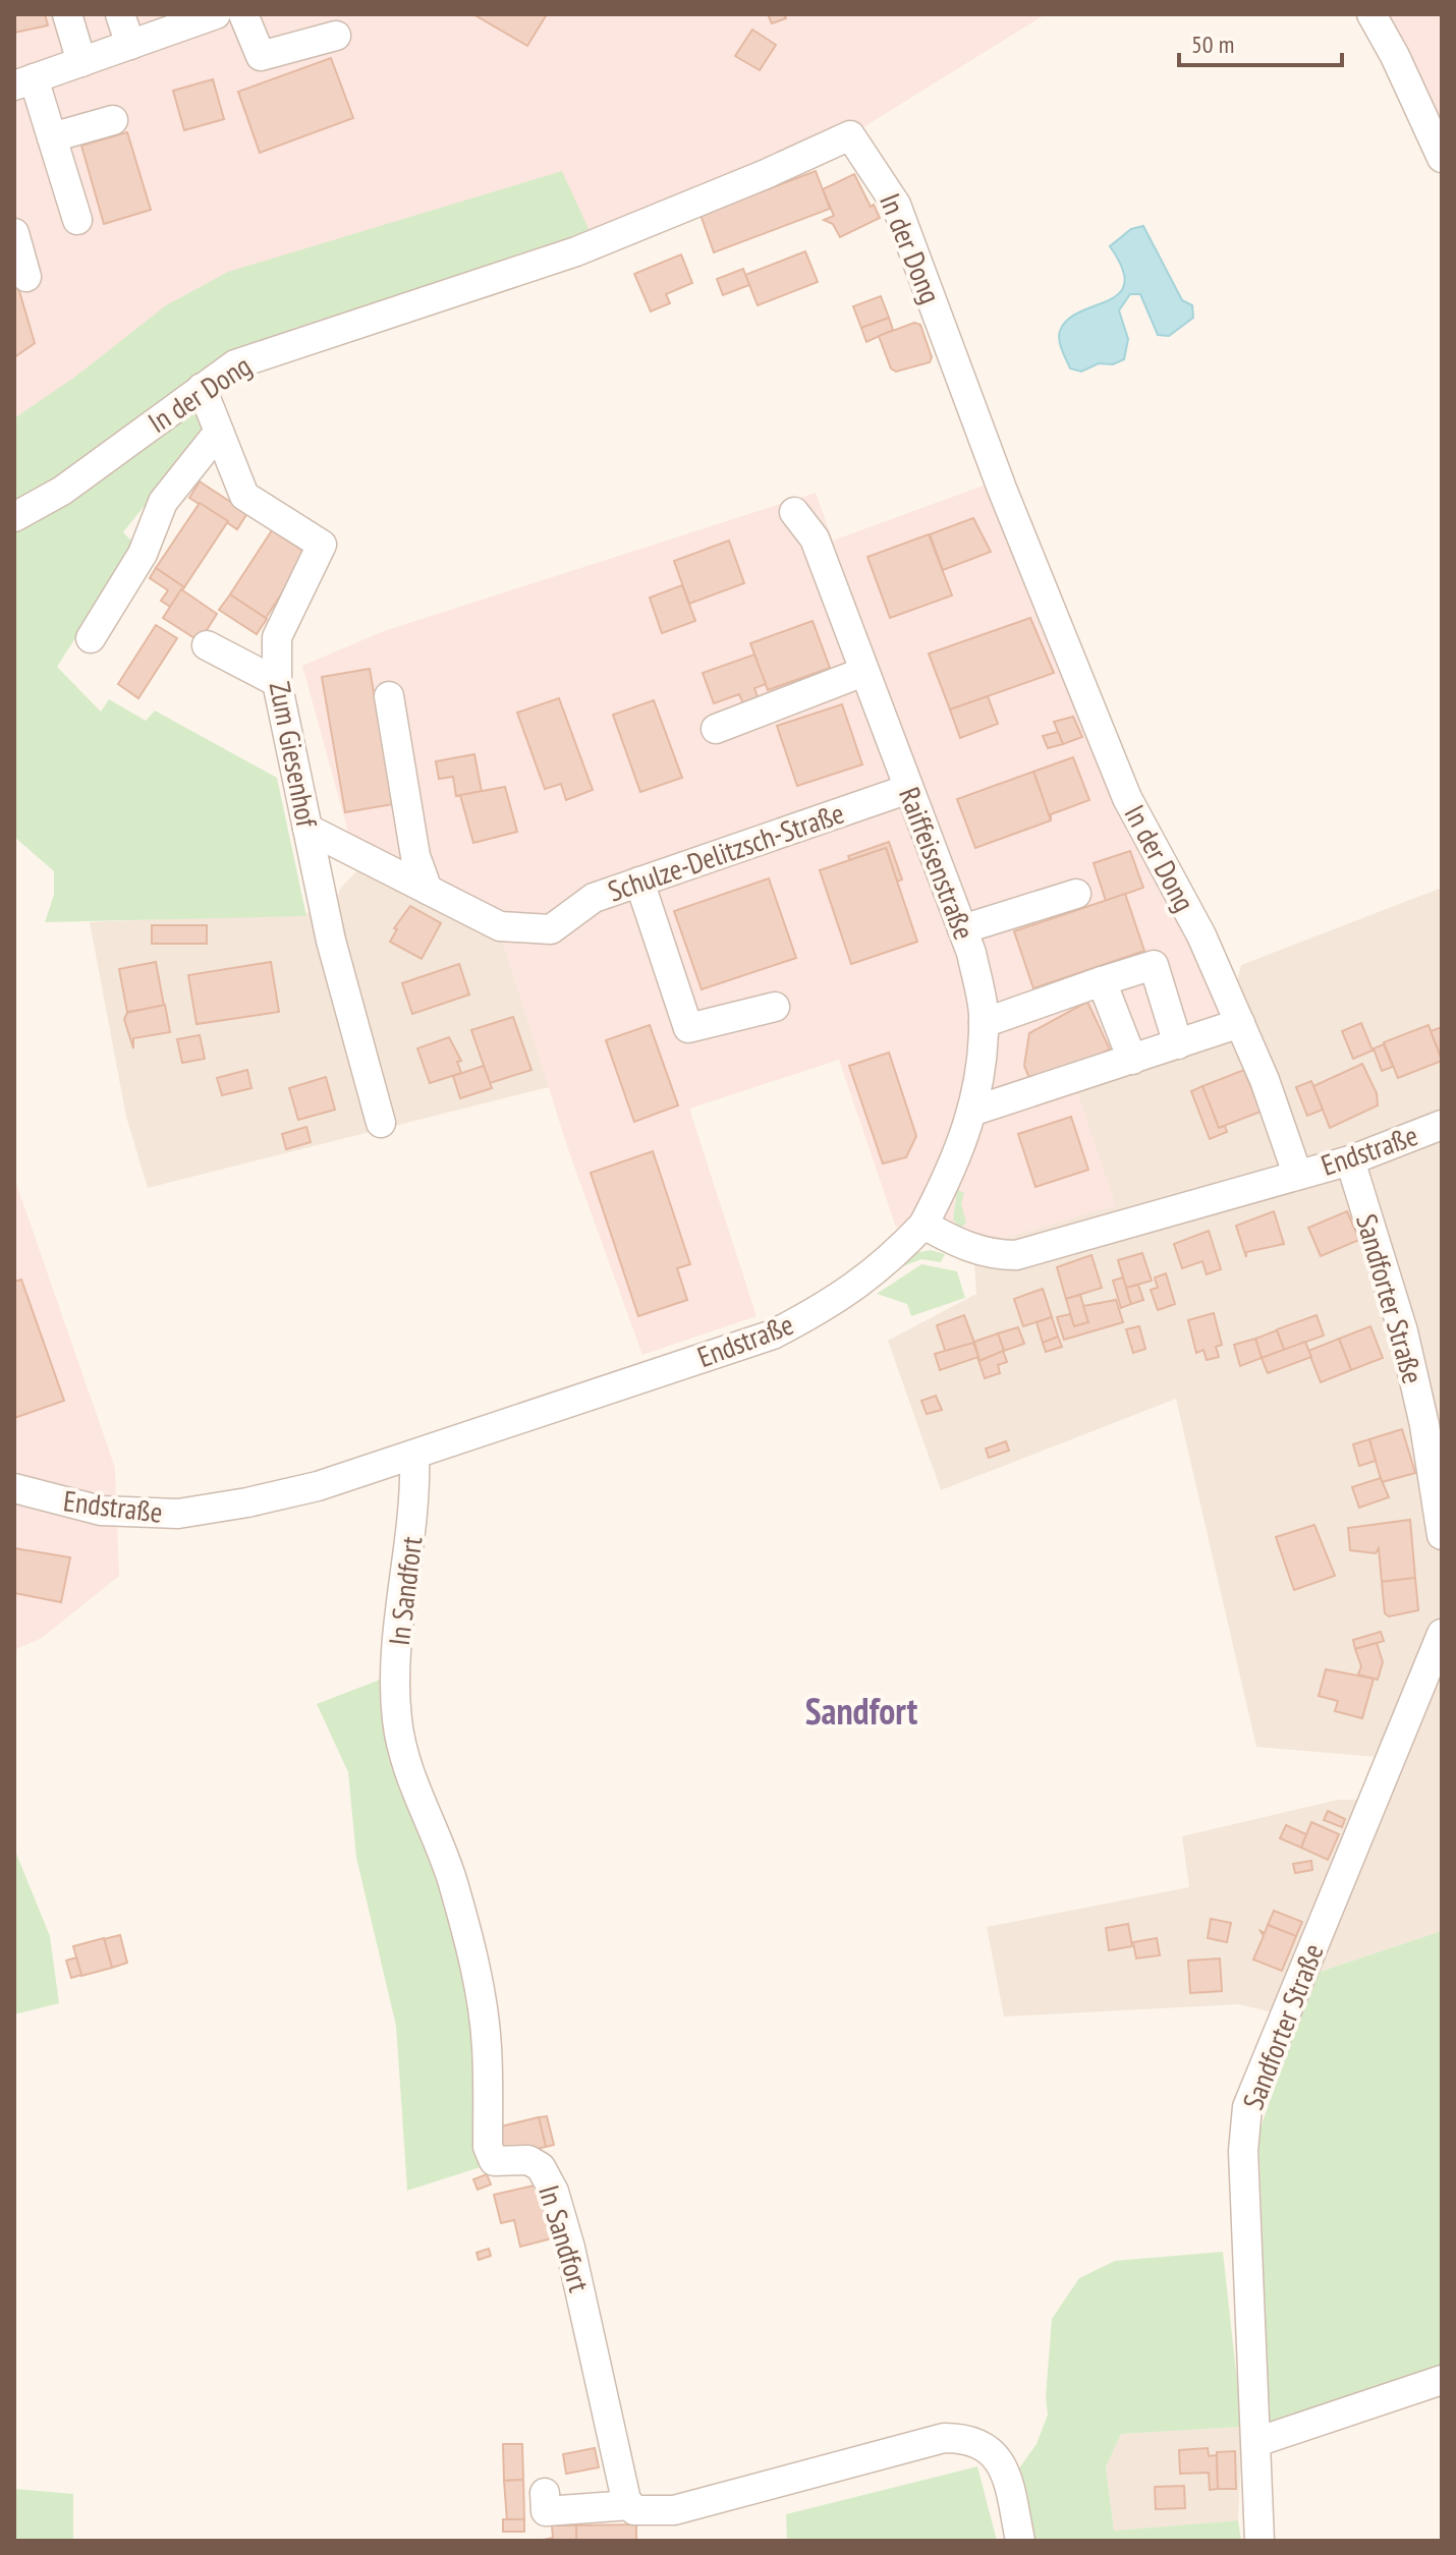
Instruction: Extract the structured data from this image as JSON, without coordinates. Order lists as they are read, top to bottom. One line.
{"streets":{"street":["In der Dong","Zum Giesenhof","Schulze-Delitzsch-Straße","Raiffeisenstraße","Endstraße","Sandforter Straße","In Sandfort"]},"crossings":[["In der Dong","Zum Giesenhof"],["In der Dong","Endstraße"],["Schulze-Delitzsch-Straße","Raiffeisenstraße"],["Raiffeisenstraße","Endstraße"],["Endstraße","Sandforter Straße"],["Endstraße","In Sandfort"]],"districts":["Sandfort"],"scale_bar":"50 m"}
